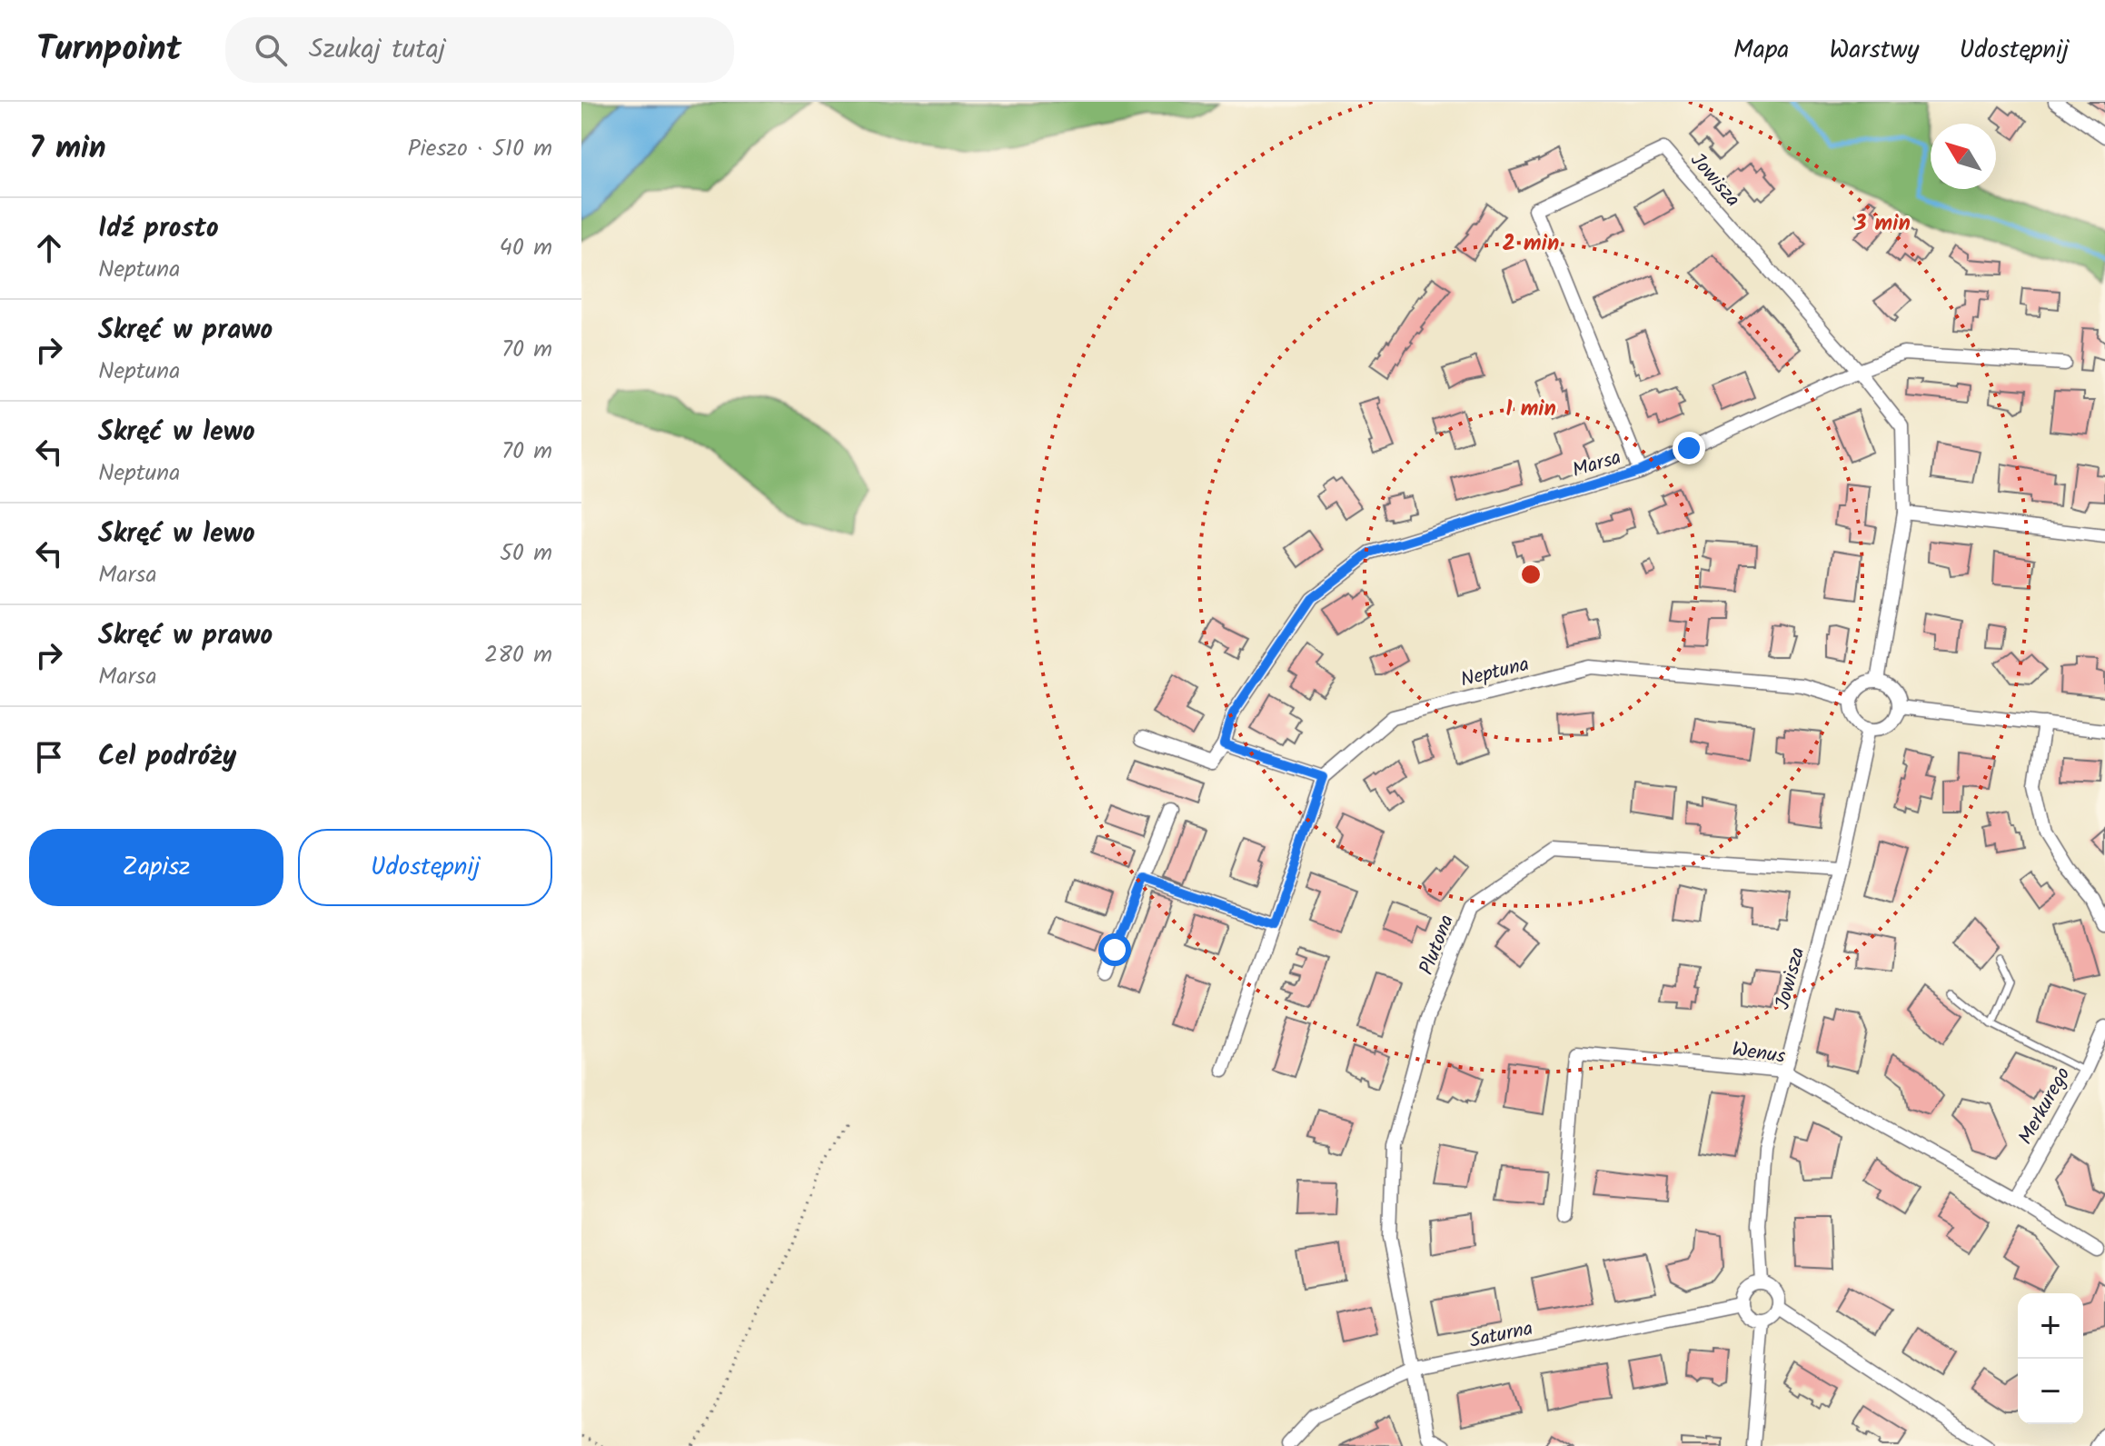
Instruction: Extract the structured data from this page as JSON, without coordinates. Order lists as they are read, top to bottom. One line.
{"streets":{"street":["Jowisza","Marsa","Neptuna","Plutona","Wenus","Merkurego","Saturna"]},"crossings":[["Jowisza","Marsa"],["Jowisza","Neptuna"],["Jowisza","Plutona"],["Jowisza","Wenus"],["Jowisza","Saturna"],["Plutona","Saturna"],["Wenus","Merkurego"]],"north":"top left","page":{"header":"Turnpoint","search":"Szukaj tutaj","nav":["Mapa","Warstwy","Udostępnij"],"heading":["7 min","Pieszo · 510 m"],"list":[["Idź prosto","Neptuna","40 m"],["Skręć w prawo","Neptuna","70 m"],["Skręć w lewo","Neptuna","70 m"],["Skręć w lewo","Marsa","50 m"],["Skręć w prawo","Marsa","280 m"],"Cel podróży"],"buttons":["Zapisz","Udostępnij"],"map_buttons":["+","−"]},"rings":["3 min","2 min","1 min"]}
